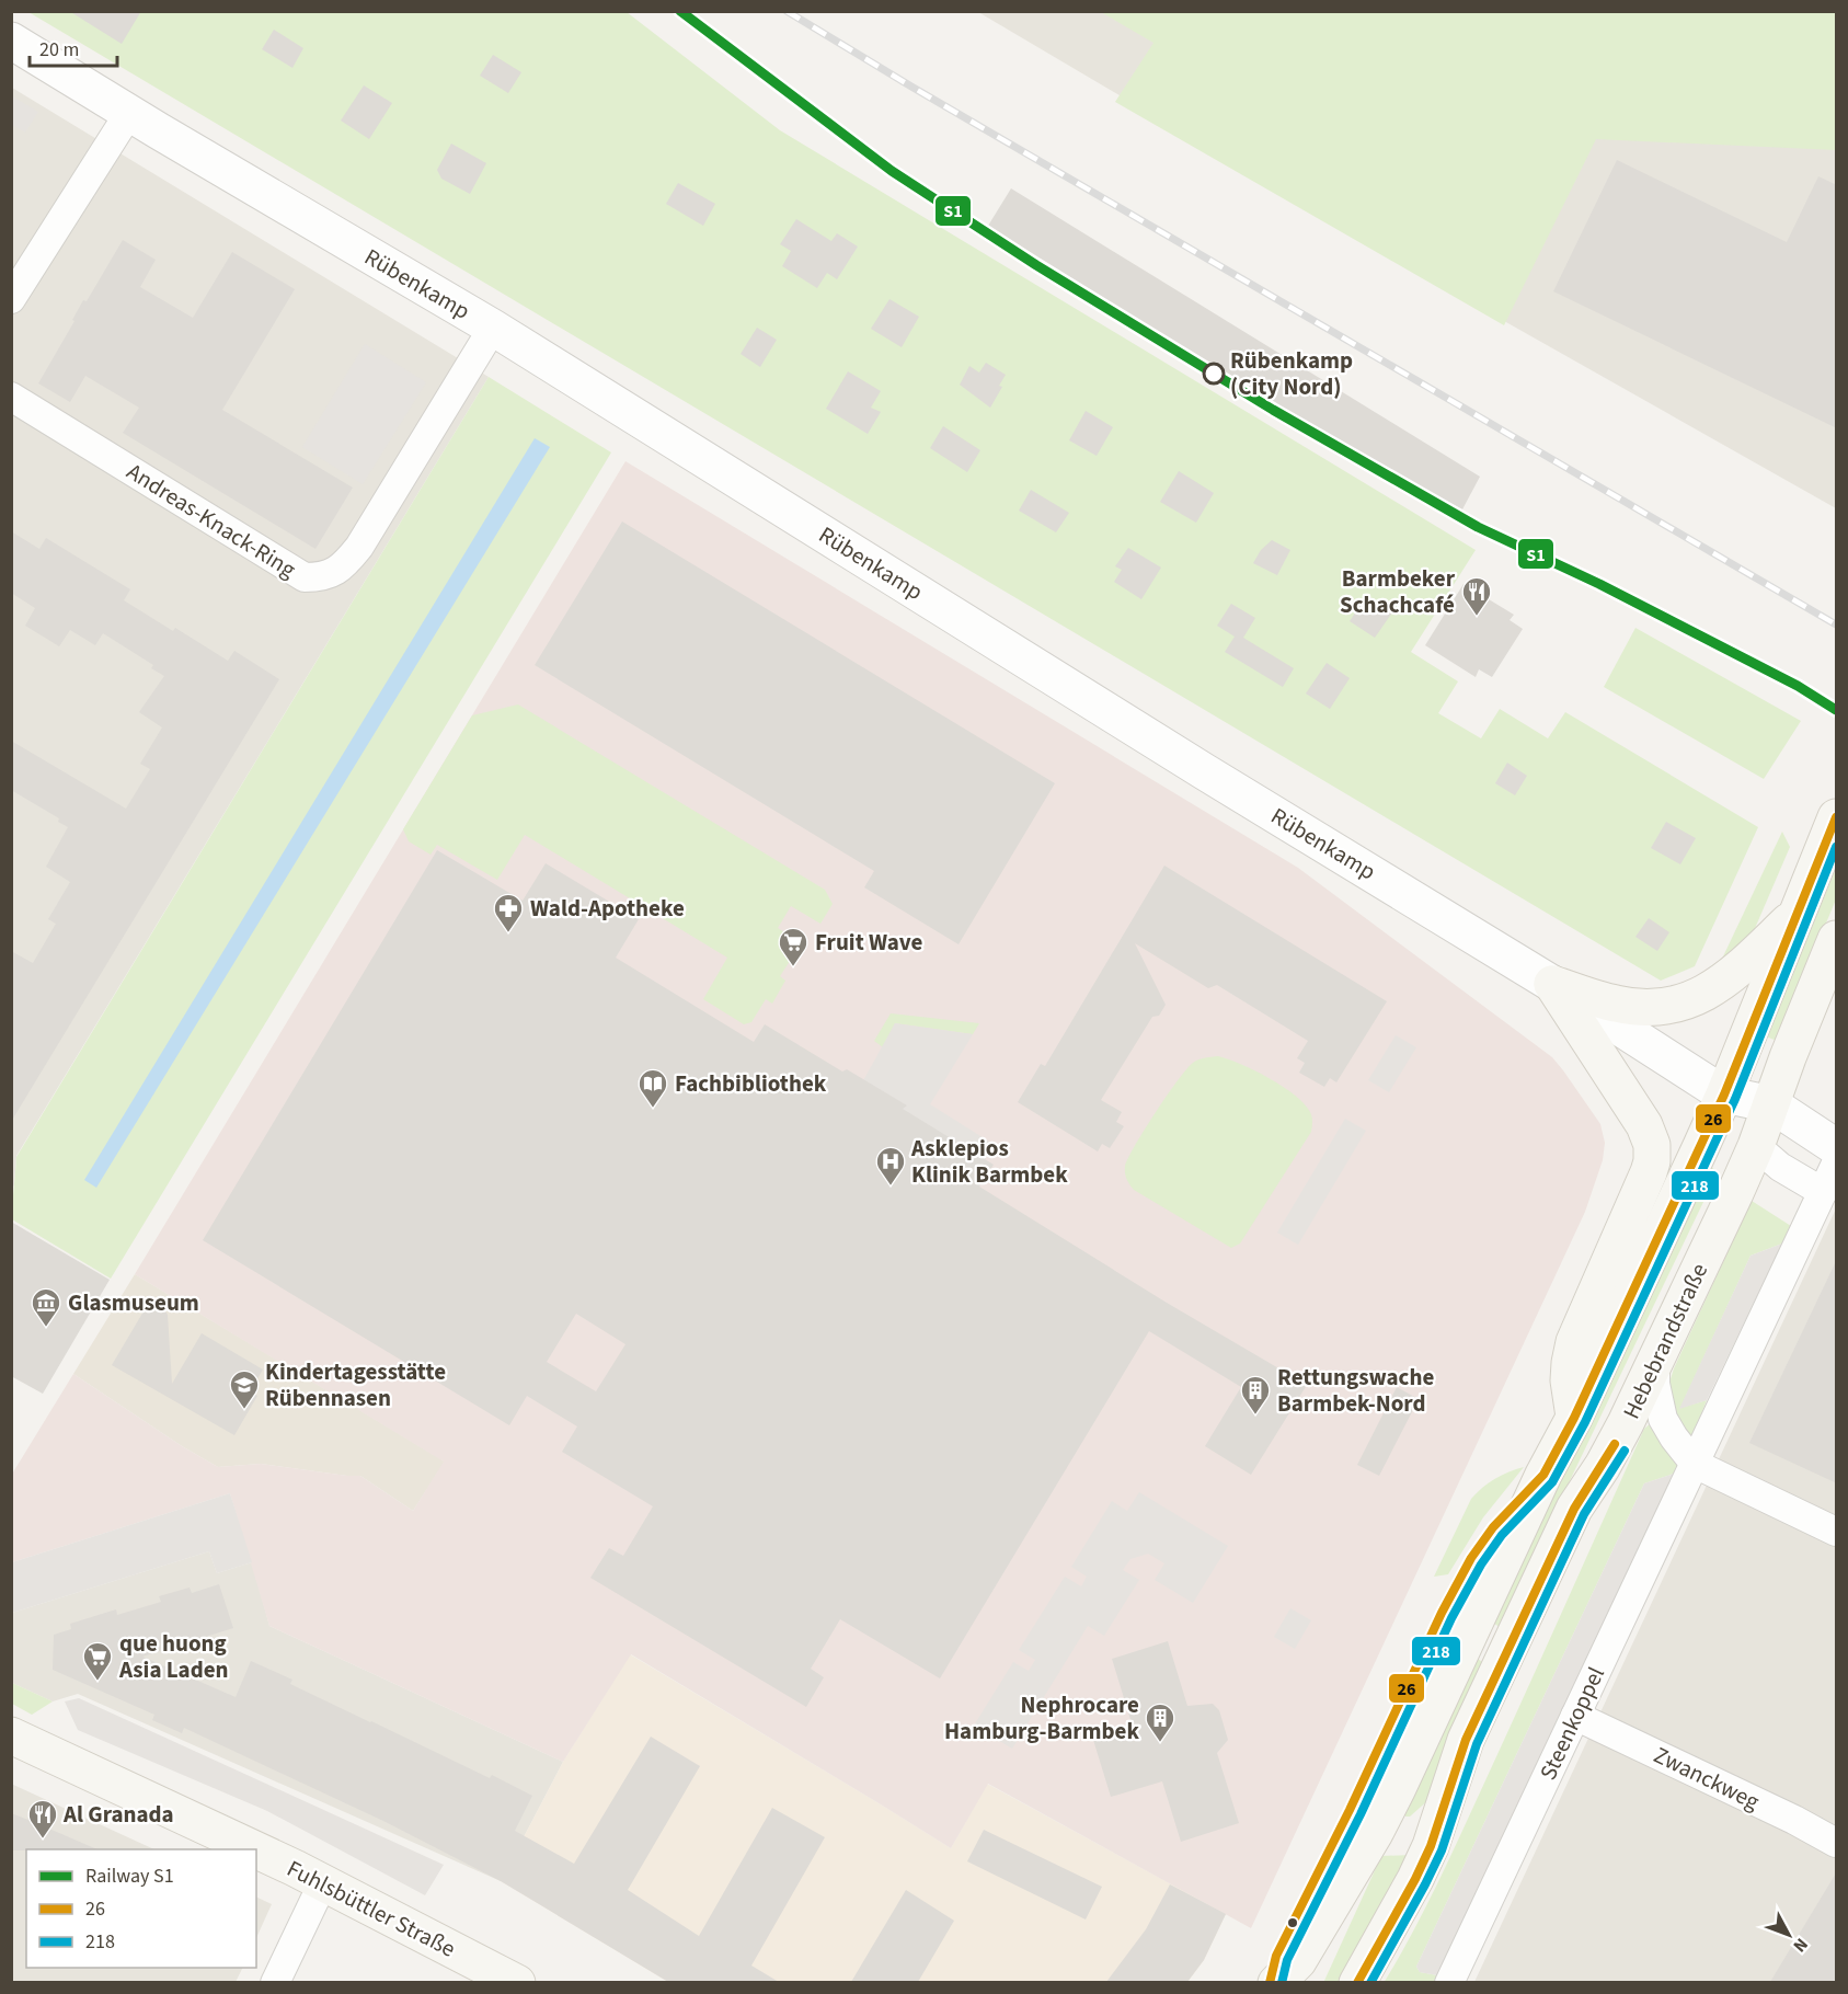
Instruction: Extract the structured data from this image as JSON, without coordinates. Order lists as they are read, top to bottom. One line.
{"streets":{"main road":["Hebebrandstraße","Fuhlsbüttler Straße"],"street":["Rübenkamp","Andreas-Knack-Ring","Steenkoppel","Zwanckweg"]},"crossings":[["Rübenkamp","Andreas-Knack-Ring"],["Rübenkamp","Hebebrandstraße"],["Rübenkamp","Steenkoppel"],["Steenkoppel","Zwanckweg"]],"places":{"other":["Rübenkamp (City Nord)"],"restaurant":["Barmbeker Schachcafé","Al Granada"],"pharmacy":["Wald-Apotheke"],"supermarket":["Fruit Wave","que huong Asia Laden"],"library":["Fachbibliothek"],"hospital":["Asklepios Klinik Barmbek"],"museum":["Glasmuseum"],"school or university":["Kindertagesstätte Rübennasen"],"building":["Rettungswache Barmbek-Nord","Nephrocare Hamburg-Barmbek"]},"lines":["rail line S1","transit line 26","transit line 218"],"legend":["Railway S1","26","218"],"scale_bar":"20 m","north":"bottom right"}
